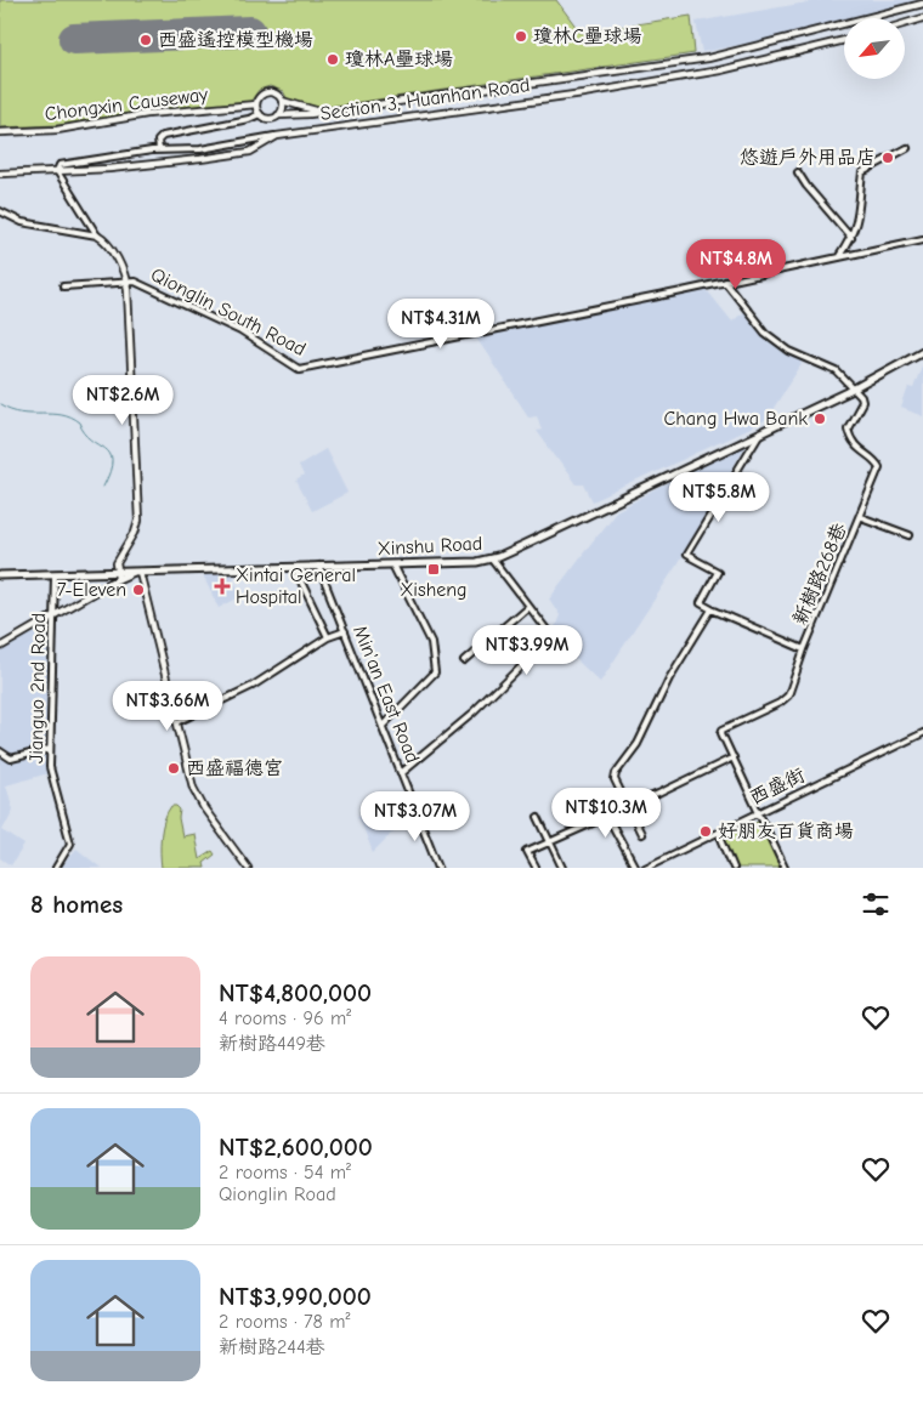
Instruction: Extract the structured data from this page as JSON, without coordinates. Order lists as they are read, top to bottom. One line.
{"streets":{"main road":["Xinshu Road"],"street":["Section 3, Huanhan Road","Chongxin Causeway","Qionglin South Road","新樹路268巷","Jianguo 2nd Road","Min'an East Road","西盛街"]},"crossings":[["Xinshu Road","新樹路268巷"],["Xinshu Road","Jianguo 2nd Road"],["Xinshu Road","Min'an East Road"]],"places":{"other":["瓊林C壘球場","西盛遙控模型機場","瓊林A壘球場","悠遊戶外用品店","Chang Hwa Bank","7-Eleven","西盛福德宮","好朋友百貨商場"],"transit":["Xisheng"],"health":["Xintai General Hospital"]},"north":"bottom left","page":{"price":["NT$4.8M","NT$4.31M","NT$2.6M","NT$5.8M","NT$3.99M","NT$3.66M","NT$10.3M","NT$3.07M"],"heading":"8 homes","list":[{"name":"NT$4,800,000","note":"4 rooms · 96 m² · 新樹路449巷"},{"name":"NT$2,600,000","note":"2 rooms · 54 m² · Qionglin Road"},{"name":"NT$3,990,000","note":"2 rooms · 78 m² · 新樹路244巷"}]}}
